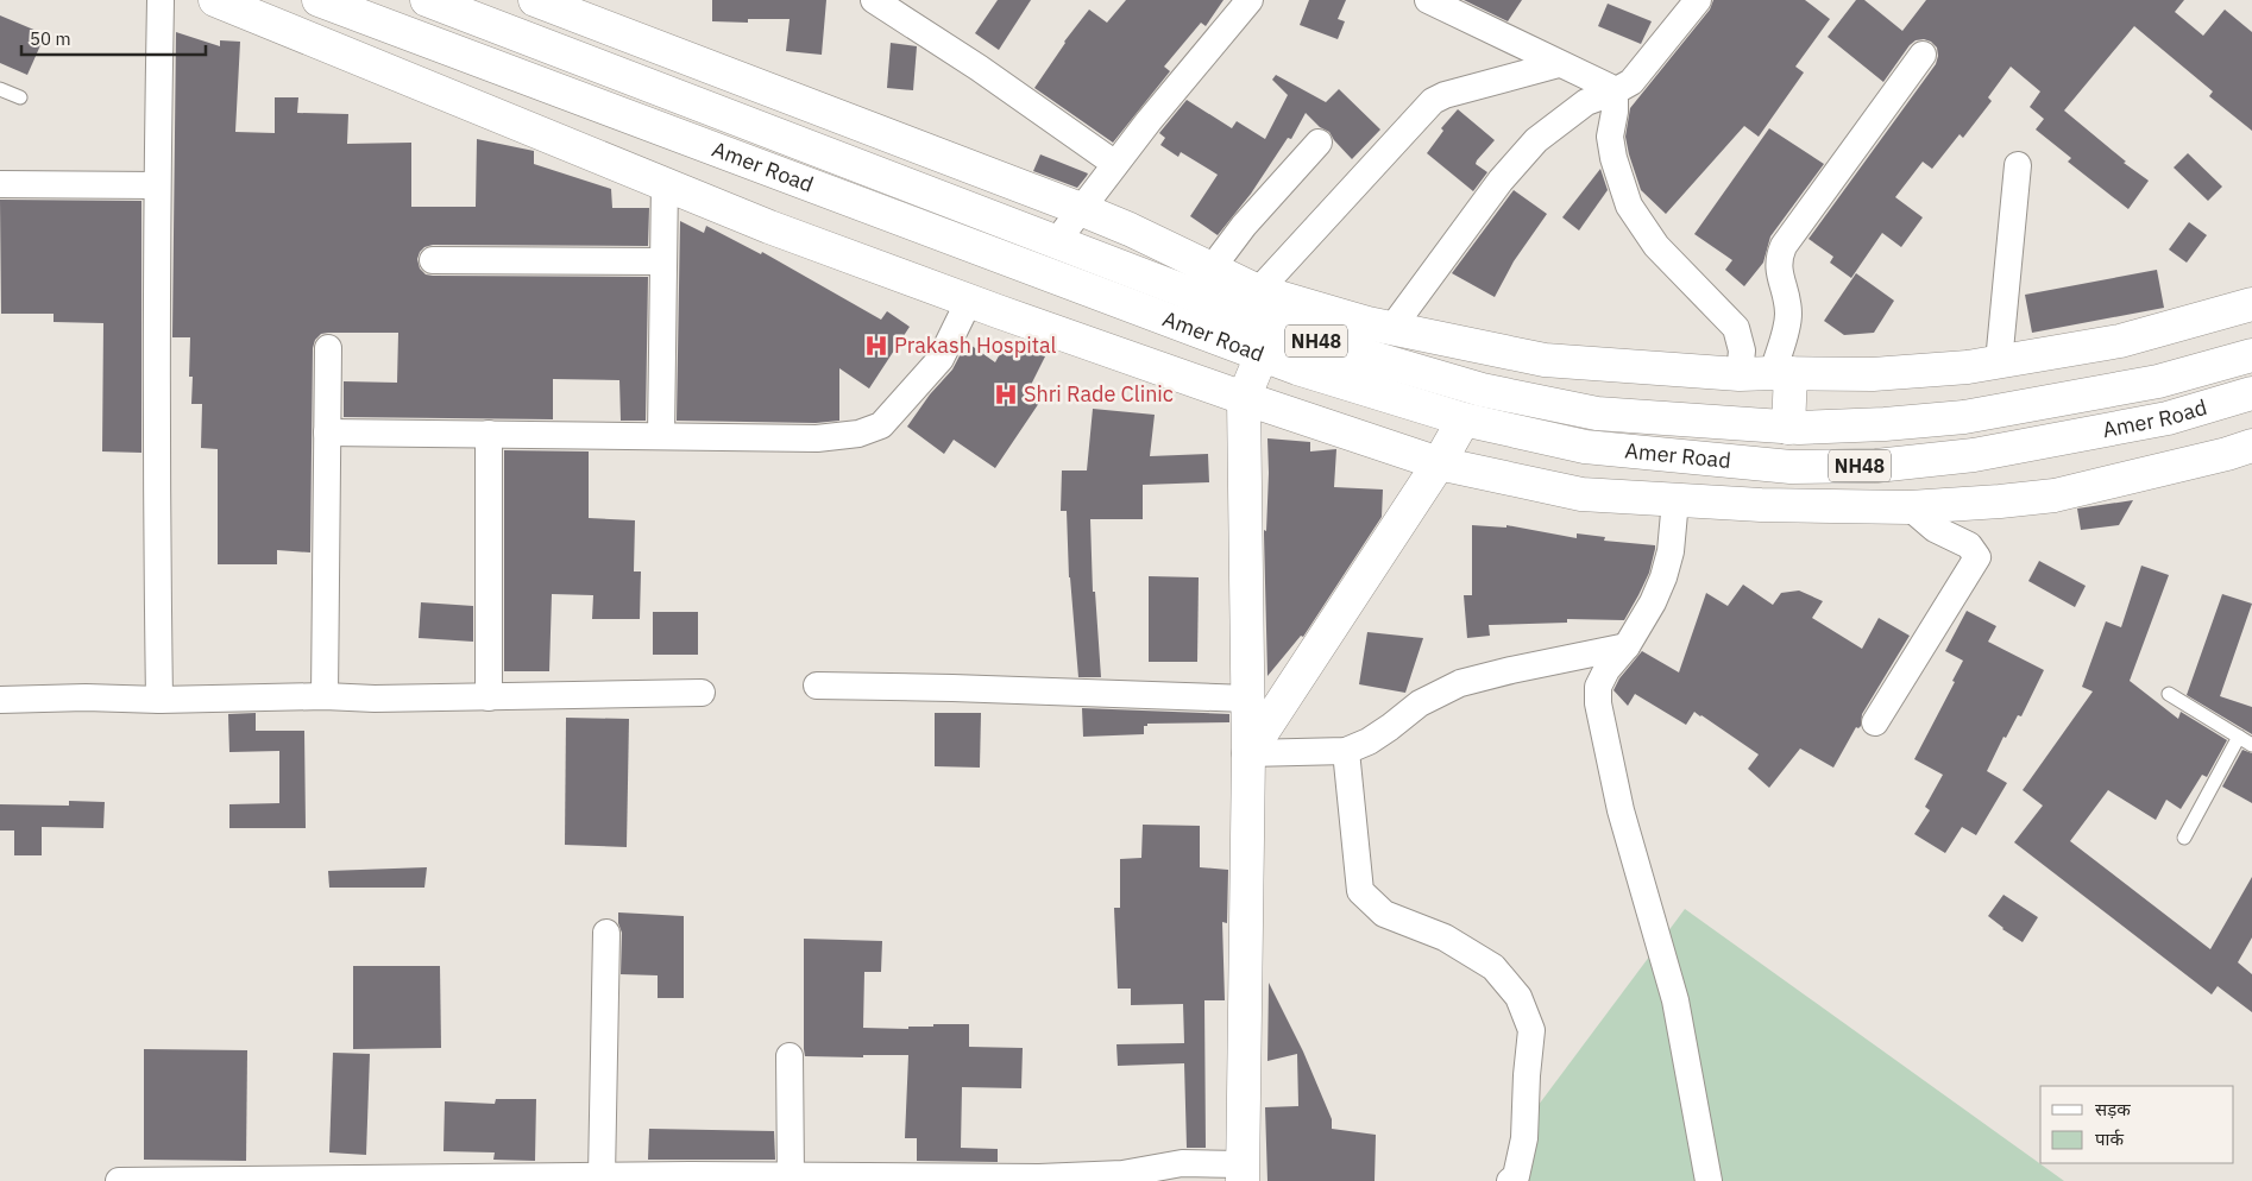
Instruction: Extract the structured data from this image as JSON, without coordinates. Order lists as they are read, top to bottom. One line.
{"streets":{"main road":["Amer Road","NH48"]},"places":{"hospital":["Prakash Hospital","Shri Rade Clinic"]},"legend":["सड़क","पार्क"],"scale_bar":"50 m"}
